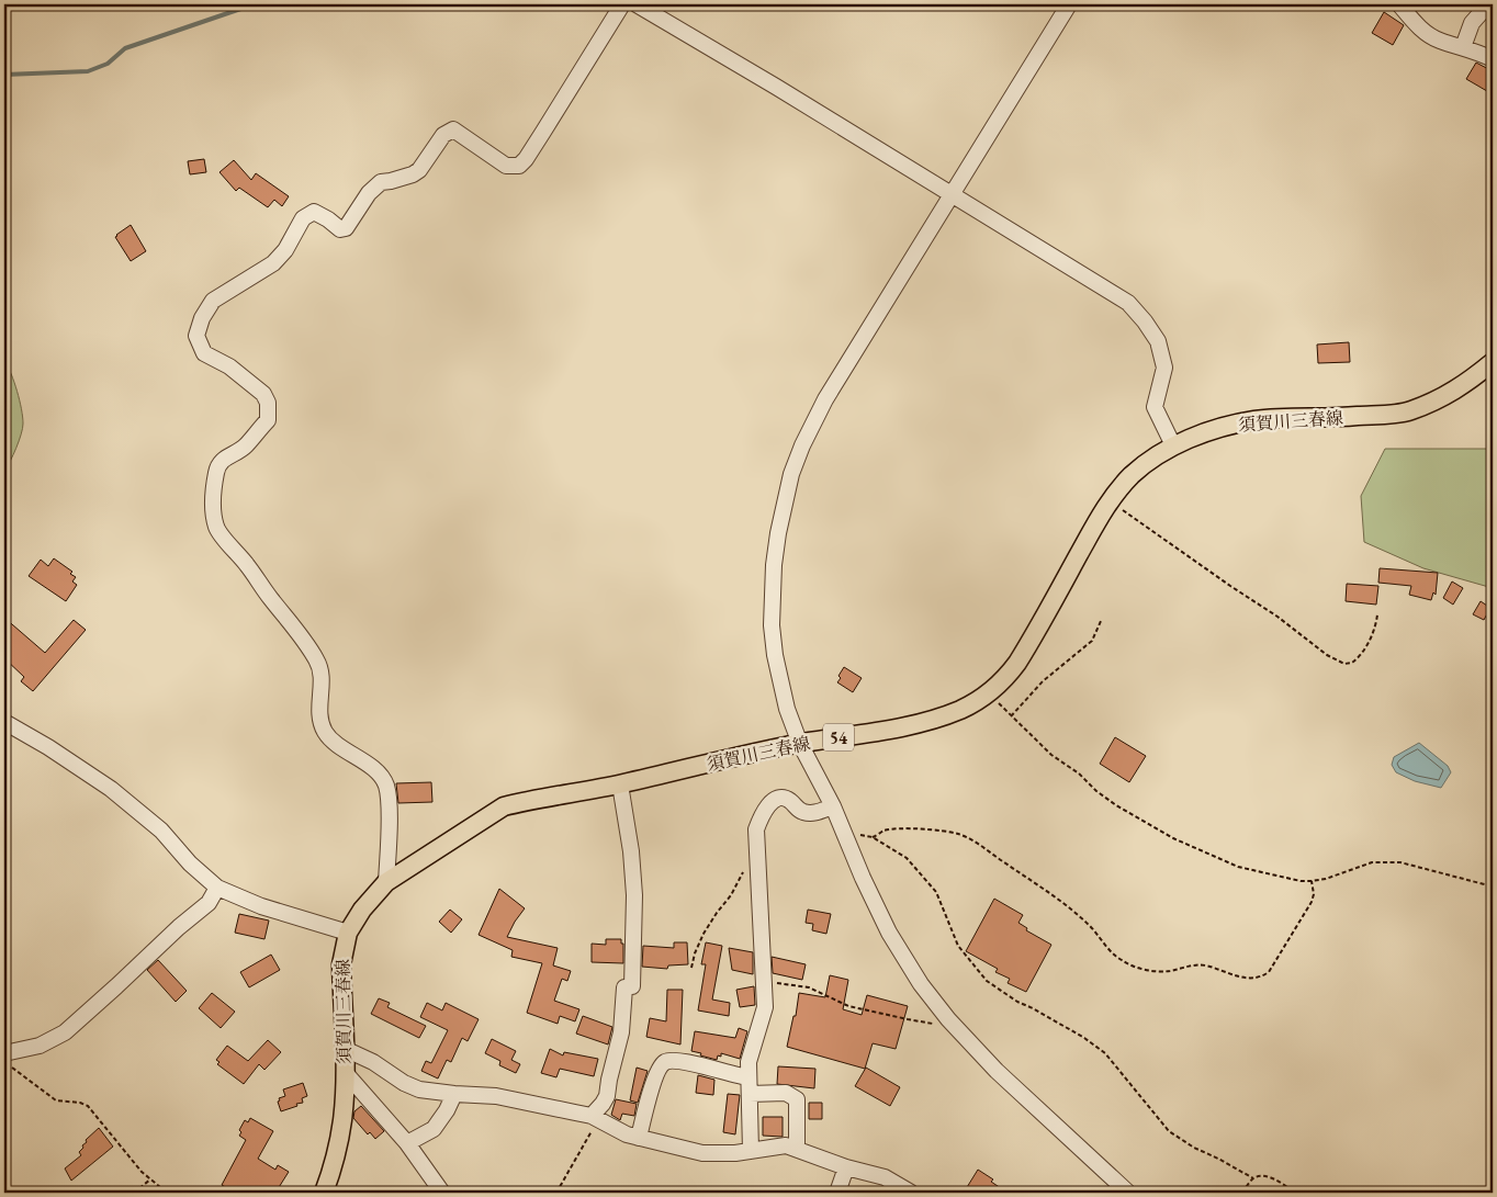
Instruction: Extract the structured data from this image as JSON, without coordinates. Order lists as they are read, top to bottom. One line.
{"streets":{"main road":["須賀川三春線","54"]}}
